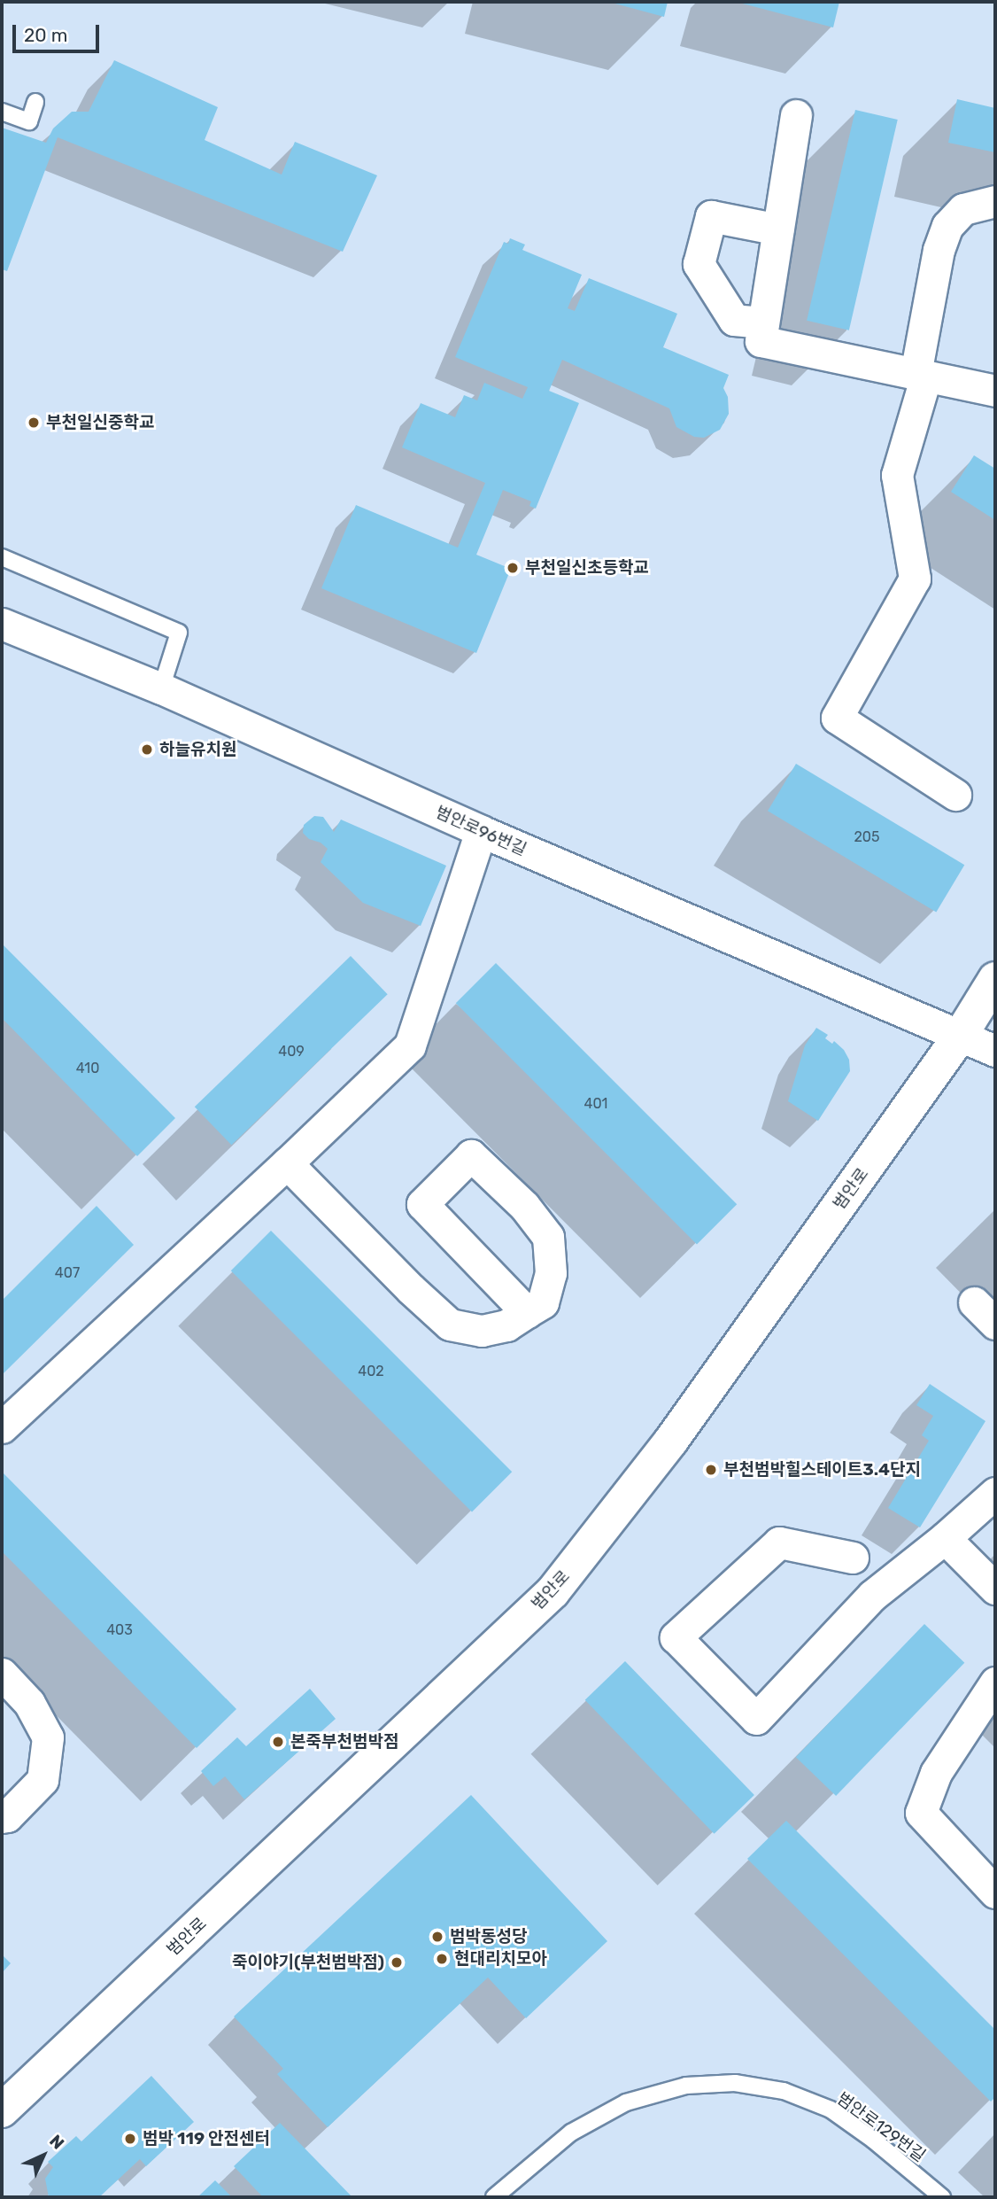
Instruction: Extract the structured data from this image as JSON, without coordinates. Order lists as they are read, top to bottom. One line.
{"streets":{"street":["범안로96번길","범안로"],"lane":["범안로129번길"]},"crossings":[["범안로96번길","범안로"]],"places":["부천일신중학교","부천일신초등학교","하늘유치원","부천범박힐스테이트3.4단지","본죽부천범박점","범박동성당","현대리치모아","죽이야기(부천범박점)","범박 119 안전센터"],"house_numbers":["205","409","410","401","407","402","403"],"scale_bar":"20 m","north":"top right"}
